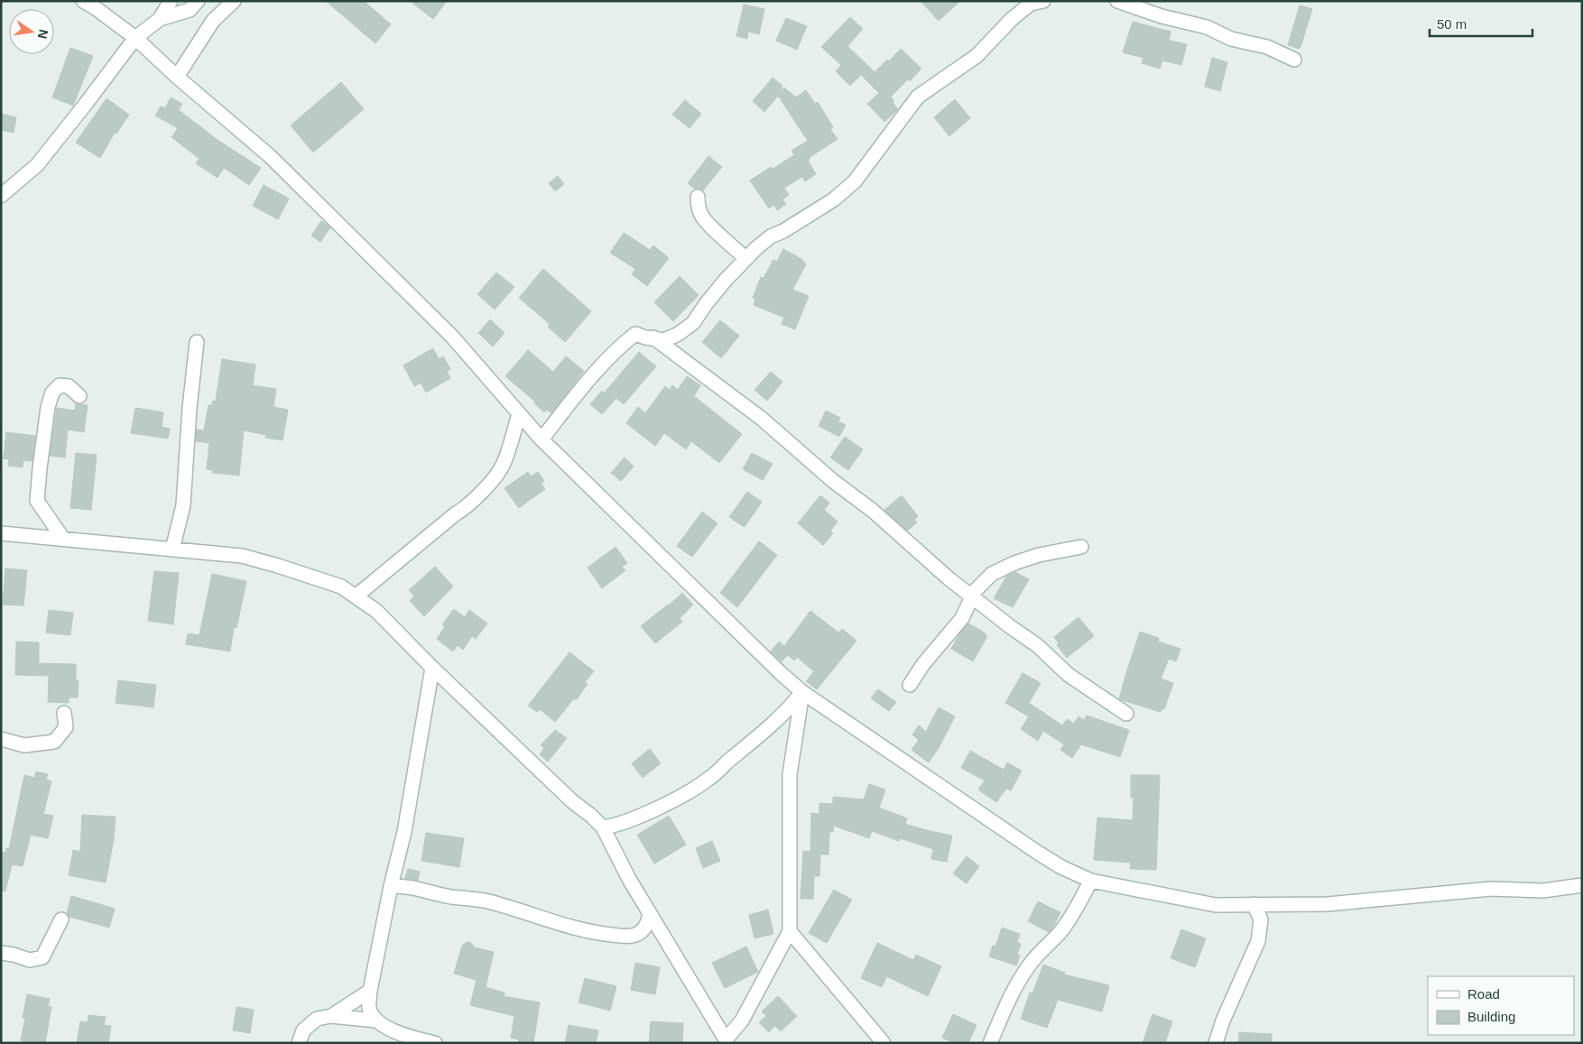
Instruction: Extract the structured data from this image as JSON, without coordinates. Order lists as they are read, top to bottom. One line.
{"legend":["Road","Building"],"scale_bar":"50 m","north":"right"}
